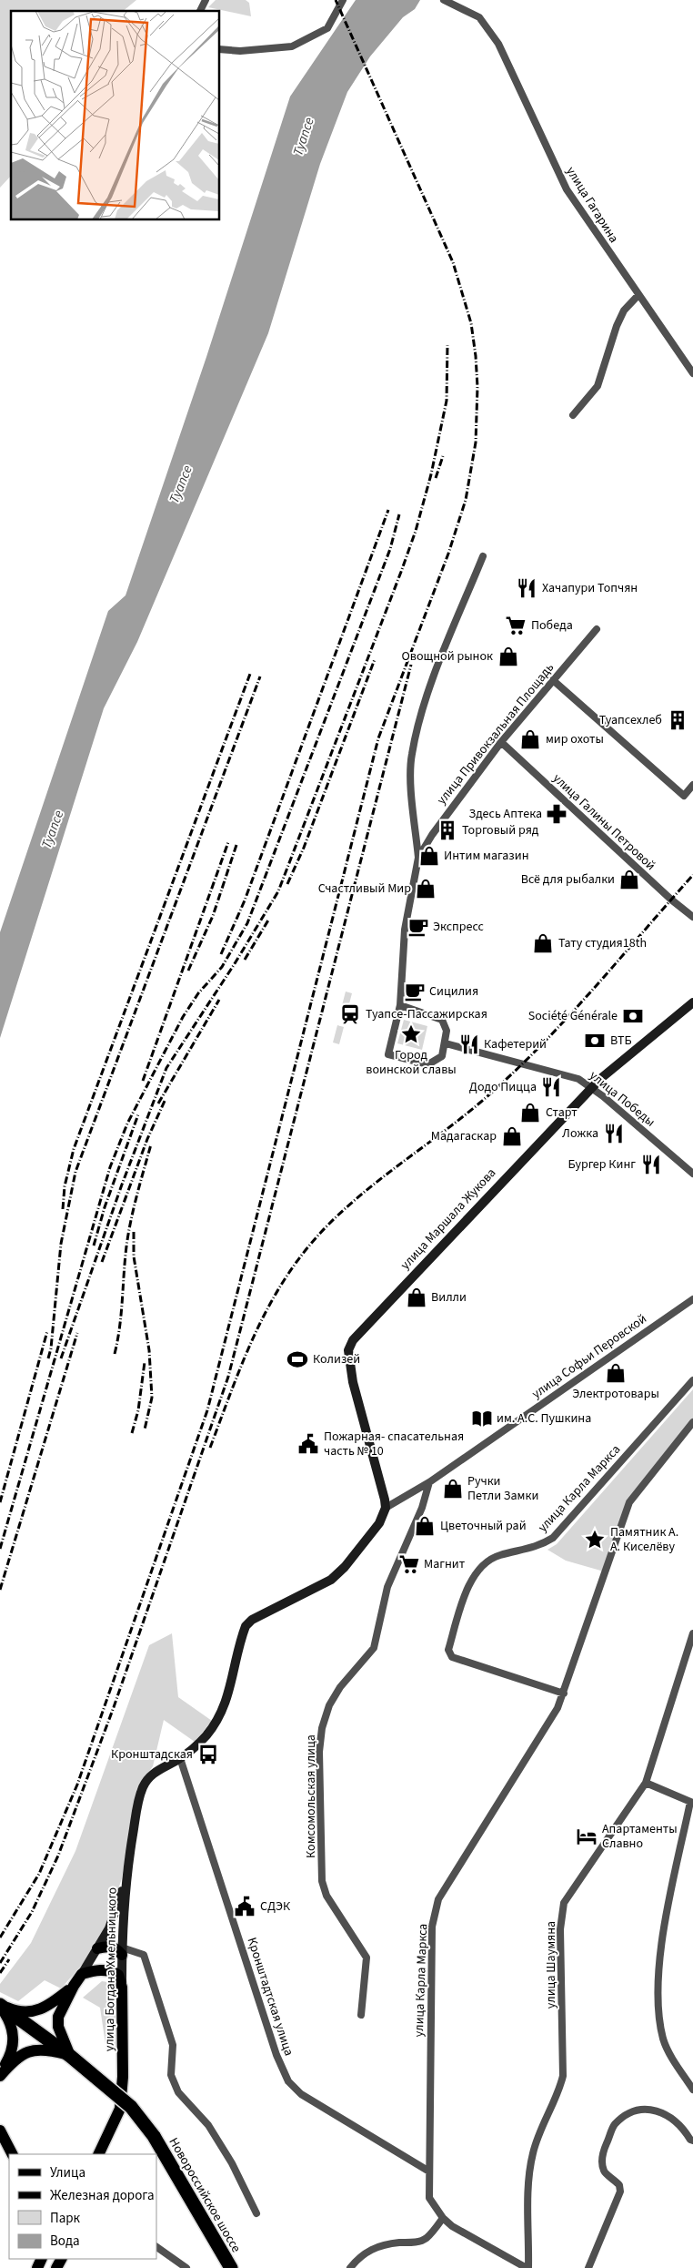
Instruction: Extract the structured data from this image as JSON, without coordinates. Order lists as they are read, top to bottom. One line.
{"streets":{"highway":["Новороссийское шоссе"],"main road":["улица Маршала Жукова","улица Богдана Хмельницкого"],"street":["улица Гагарина","улица Привокзальная Площадь","улица Галины Петровой","улица Победы","улица Софьи Перовской","улица Карла Маркса","Комсомольская улица","улица Шаумяна","Кронштадтская улица"]},"crossings":[["улица Привокзальная Площадь","улица Галины Петровой"],["улица Привокзальная Площадь","улица Победы"],["улица Победы","улица Маршала Жукова"],["улица Маршала Жукова","улица Софьи Перовской"],["улица Маршала Жукова","улица Богдана Хмельницкого"],["улица Софьи Перовской","Комсомольская улица"],["улица Софьи Перовской","улица Богдана Хмельницкого"],["улица Карла Маркса","улица Шаумяна"],["улица Карла Маркса","Кронштадтская улица"],["улица Богдана Хмельницкого","Кронштадтская улица"]],"water":["Туапсе"],"places":{"restaurant":["Хачапури Топчян","Кафетерий","Додо Пицца","Ложка","Бургер Кинг"],"supermarket":["Победа","Магнит"],"shop":["Овощной рынок","мир охоты","Интим магазин","Всё для рыбалки","Счастливый Мир","Тату студия18th","Старт","Мадагаскар","Вилли","Электротовары","Ручки Петли Замки","Цветочный рай"],"building":["Туапсехлеб","Торговый ряд"],"pharmacy":["Здесь Аптека"],"cafe":["Экспресс","Сицилия"],"station":["Туапсе-Пассажирская"],"bank":["Société Générale","ВТБ"],"place":["Город воинской славы","Памятник А. А. Киселёву"],"sports":["Колизей"],"library":["им. А.С. Пушкина"],"public building":["Пожарная- спасательная часть № 10","СДЭК"],"bus stop":["Кронштадская"],"hotel":["Апартаменты Славно"]},"legend":["Улица","Железная дорога","Парк","Вода"]}
